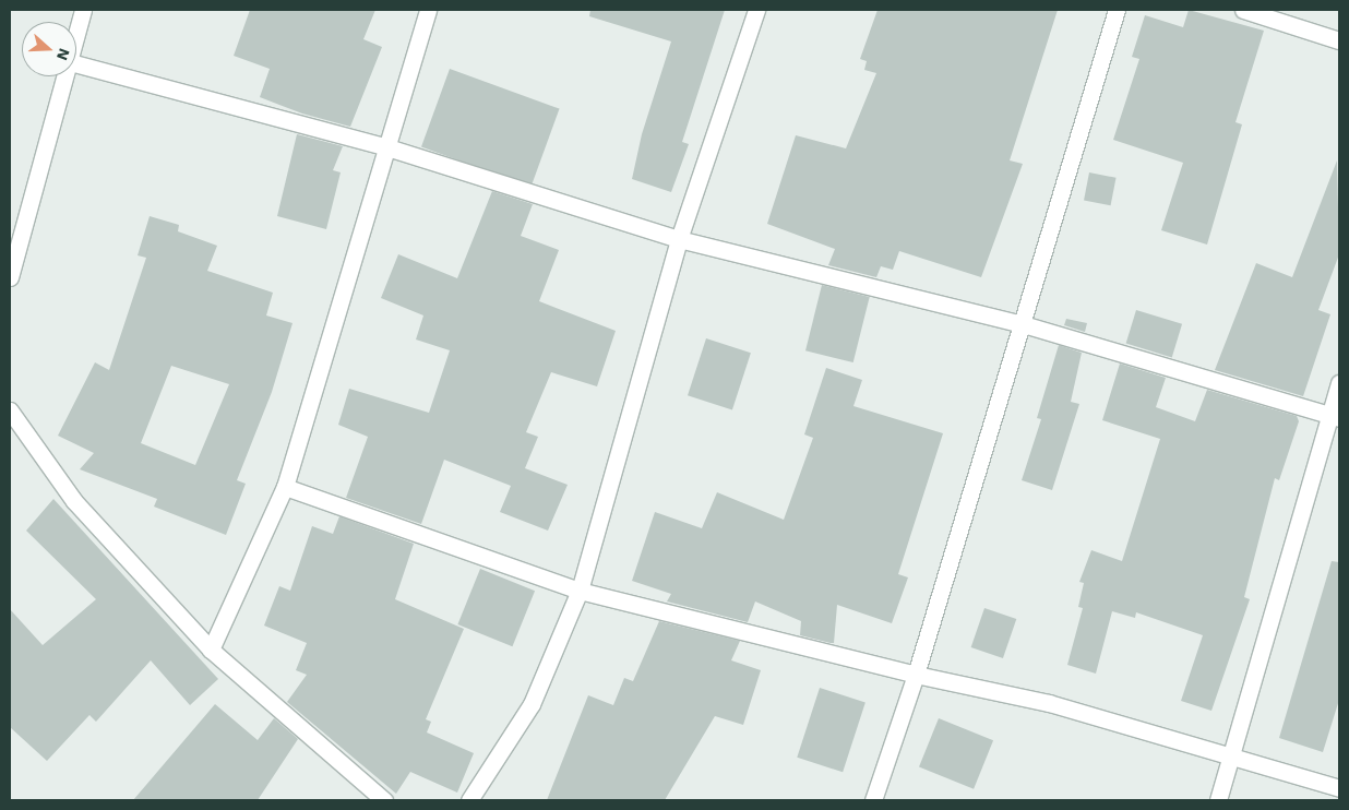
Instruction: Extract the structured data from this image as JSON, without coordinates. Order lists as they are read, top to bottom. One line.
{"north":"right"}
